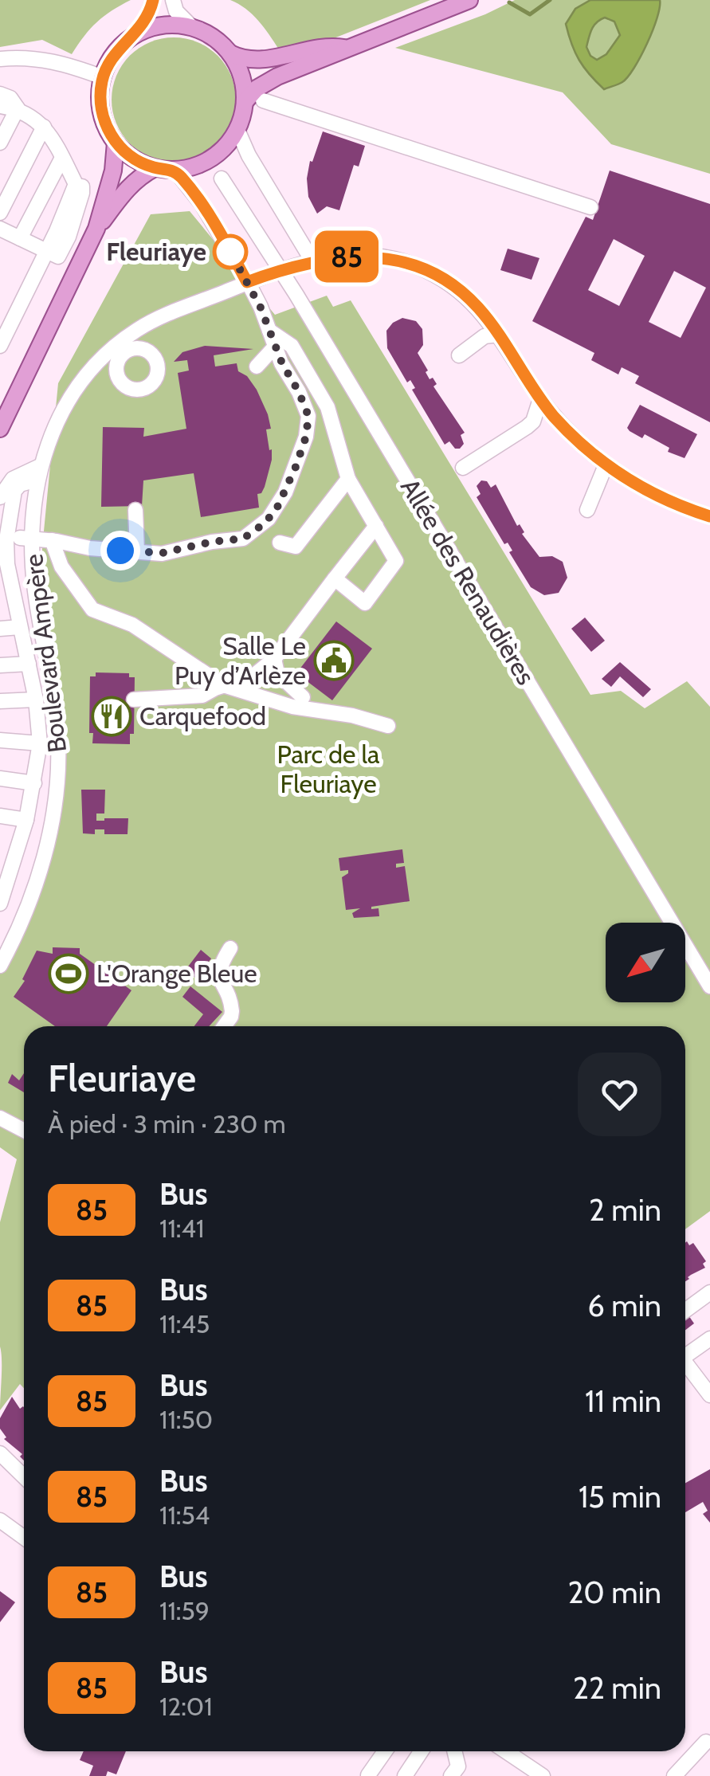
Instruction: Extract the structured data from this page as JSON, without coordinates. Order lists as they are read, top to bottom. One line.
{"streets":{"street":["Allée des Renaudières","Boulevard Ampère"]},"crossings":[["Allée des Renaudières","Boulevard Ampère"]],"parks":["Parc de la Fleuriaye"],"places":{"other":["Fleuriaye"],"public building":["Salle Le Puy d’Arlèze"],"restaurant":["Carquefood"],"sports":["L'Orange Bleue"]},"lines":["bus line 85"],"north":"bottom left","page":{"on_map":"85","heading":["Fleuriaye","À pied · 3 min · 230 m"],"list":[{"mark":"85","name":"Bus","note":"11:41","value":"2 min"},{"mark":"85","name":"Bus","note":"11:45","value":"6 min"},{"mark":"85","name":"Bus","note":"11:50","value":"11 min"},{"mark":"85","name":"Bus","note":"11:54","value":"15 min"},{"mark":"85","name":"Bus","note":"11:59","value":"20 min"},{"mark":"85","name":"Bus","note":"12:01","value":"22 min"}]}}
